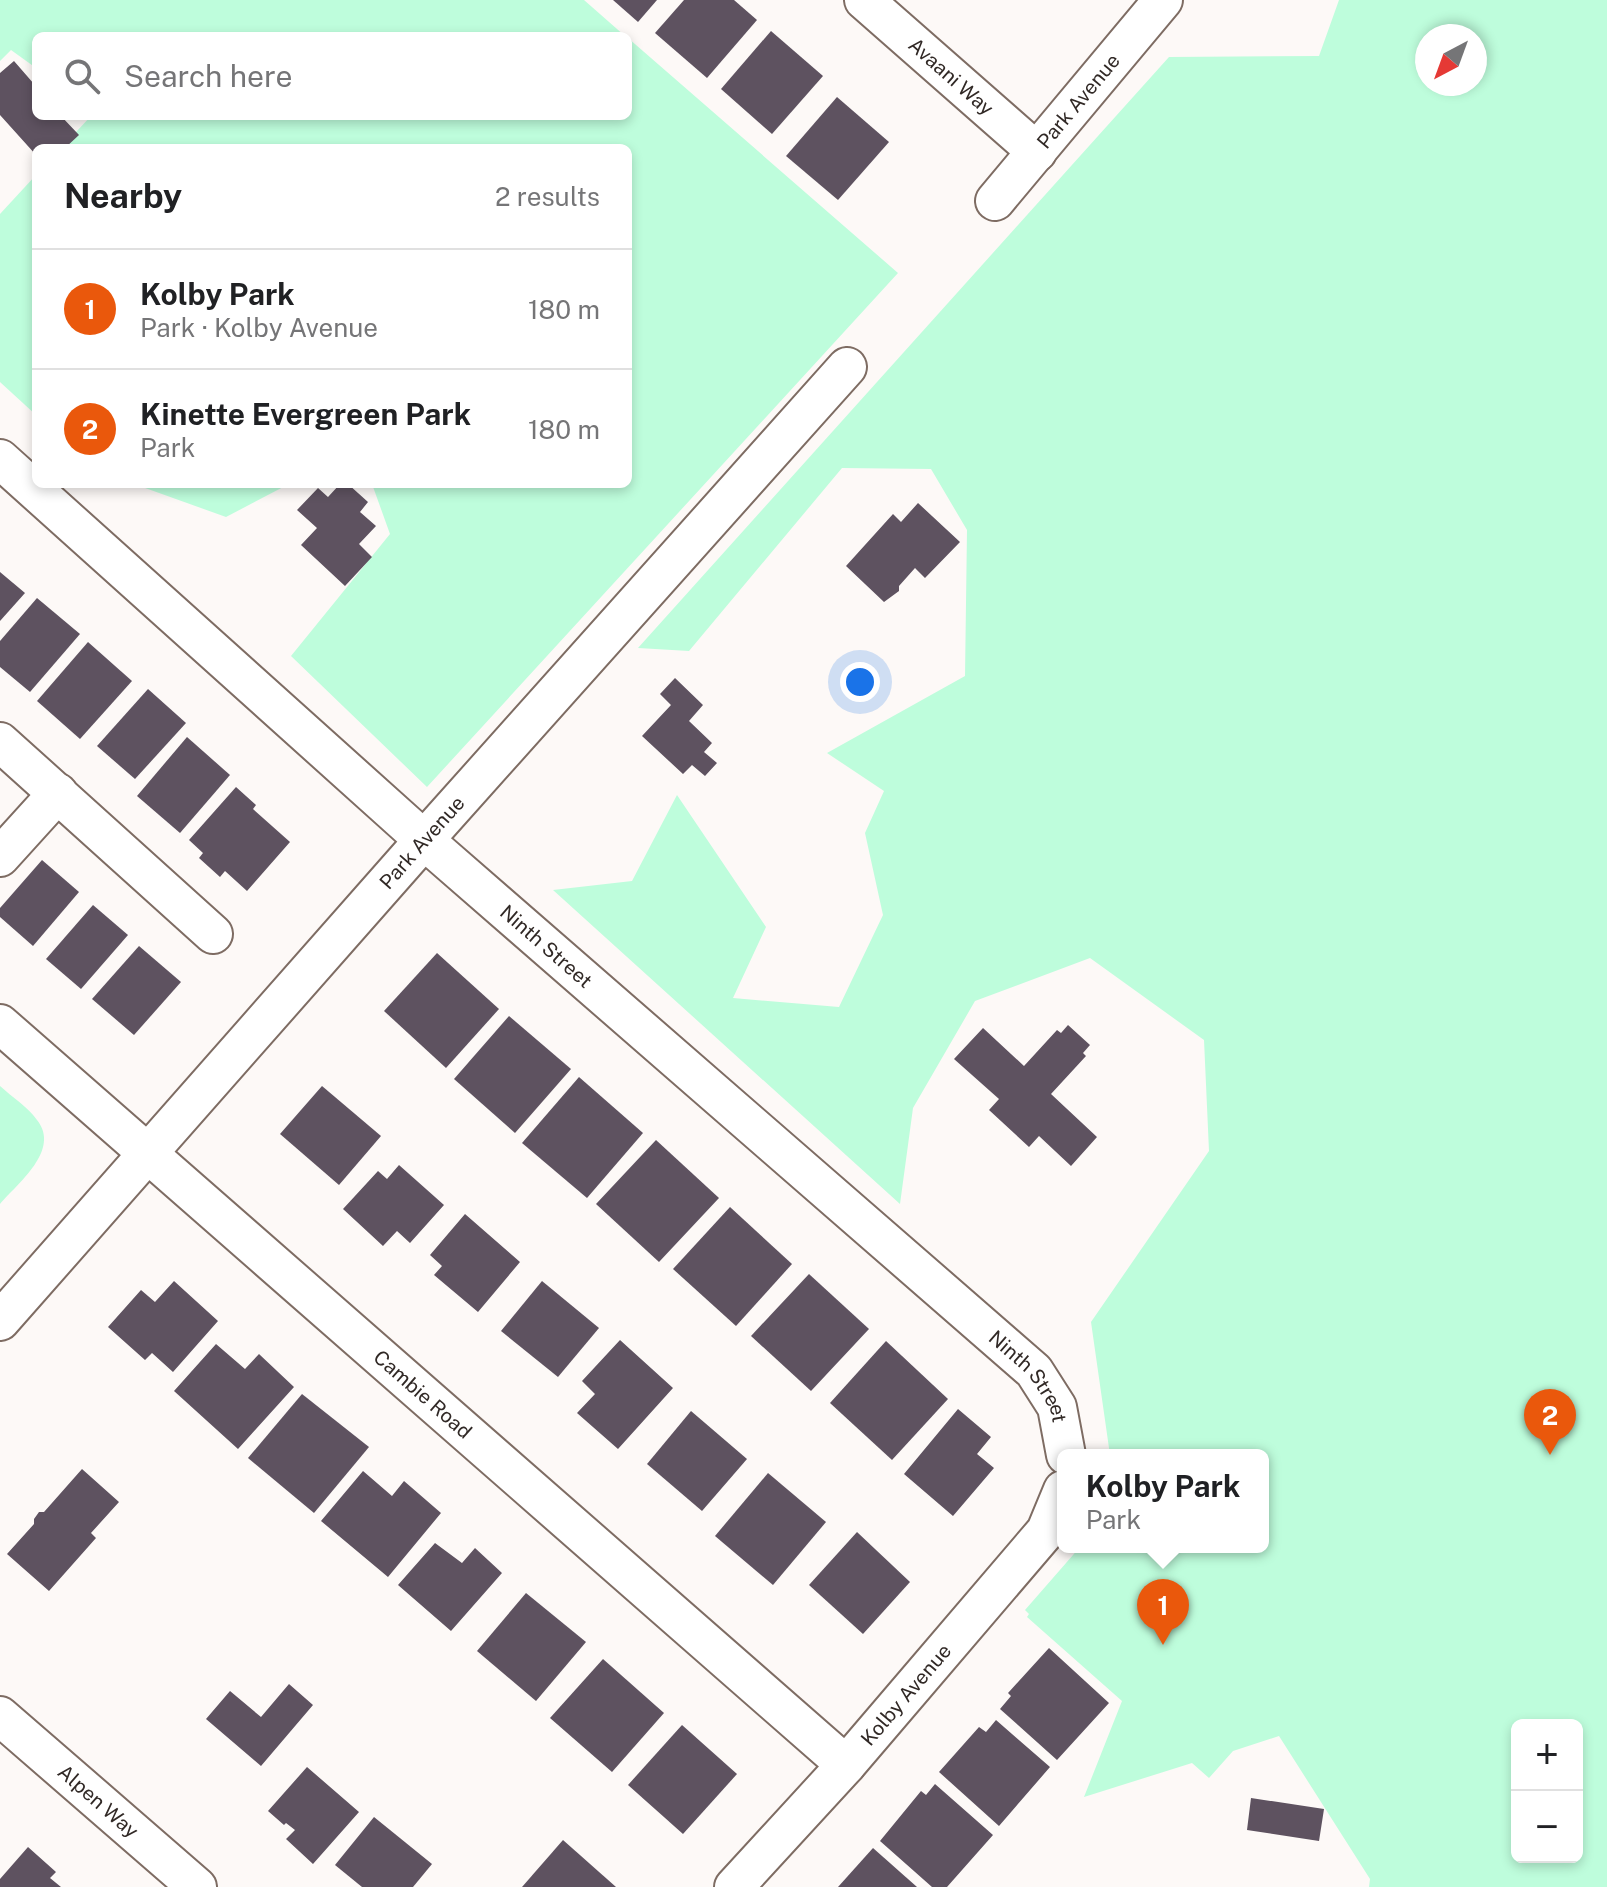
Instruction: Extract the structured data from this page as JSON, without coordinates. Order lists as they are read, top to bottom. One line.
{"streets":{"street":["Avaani Way","Park Avenue","Ninth Street","Cambie Road","Kolby Avenue","Alpen Way"]},"crossings":[["Avaani Way","Park Avenue"],["Park Avenue","Ninth Street"],["Park Avenue","Cambie Road"],["Cambie Road","Kolby Avenue"]],"north":"bottom left","page":{"search":"Search here","heading":["Nearby","2 results"],"list":[{"mark":"1","name":"Kolby Park","note":"Park · Kolby Avenue","value":"180 m"},{"mark":"2","name":"Kinette Evergreen Park","note":"Park","value":"180 m"}],"pins":["2","1"],"popup":["Kolby Park","Park"],"map_buttons":["+","−"]}}
